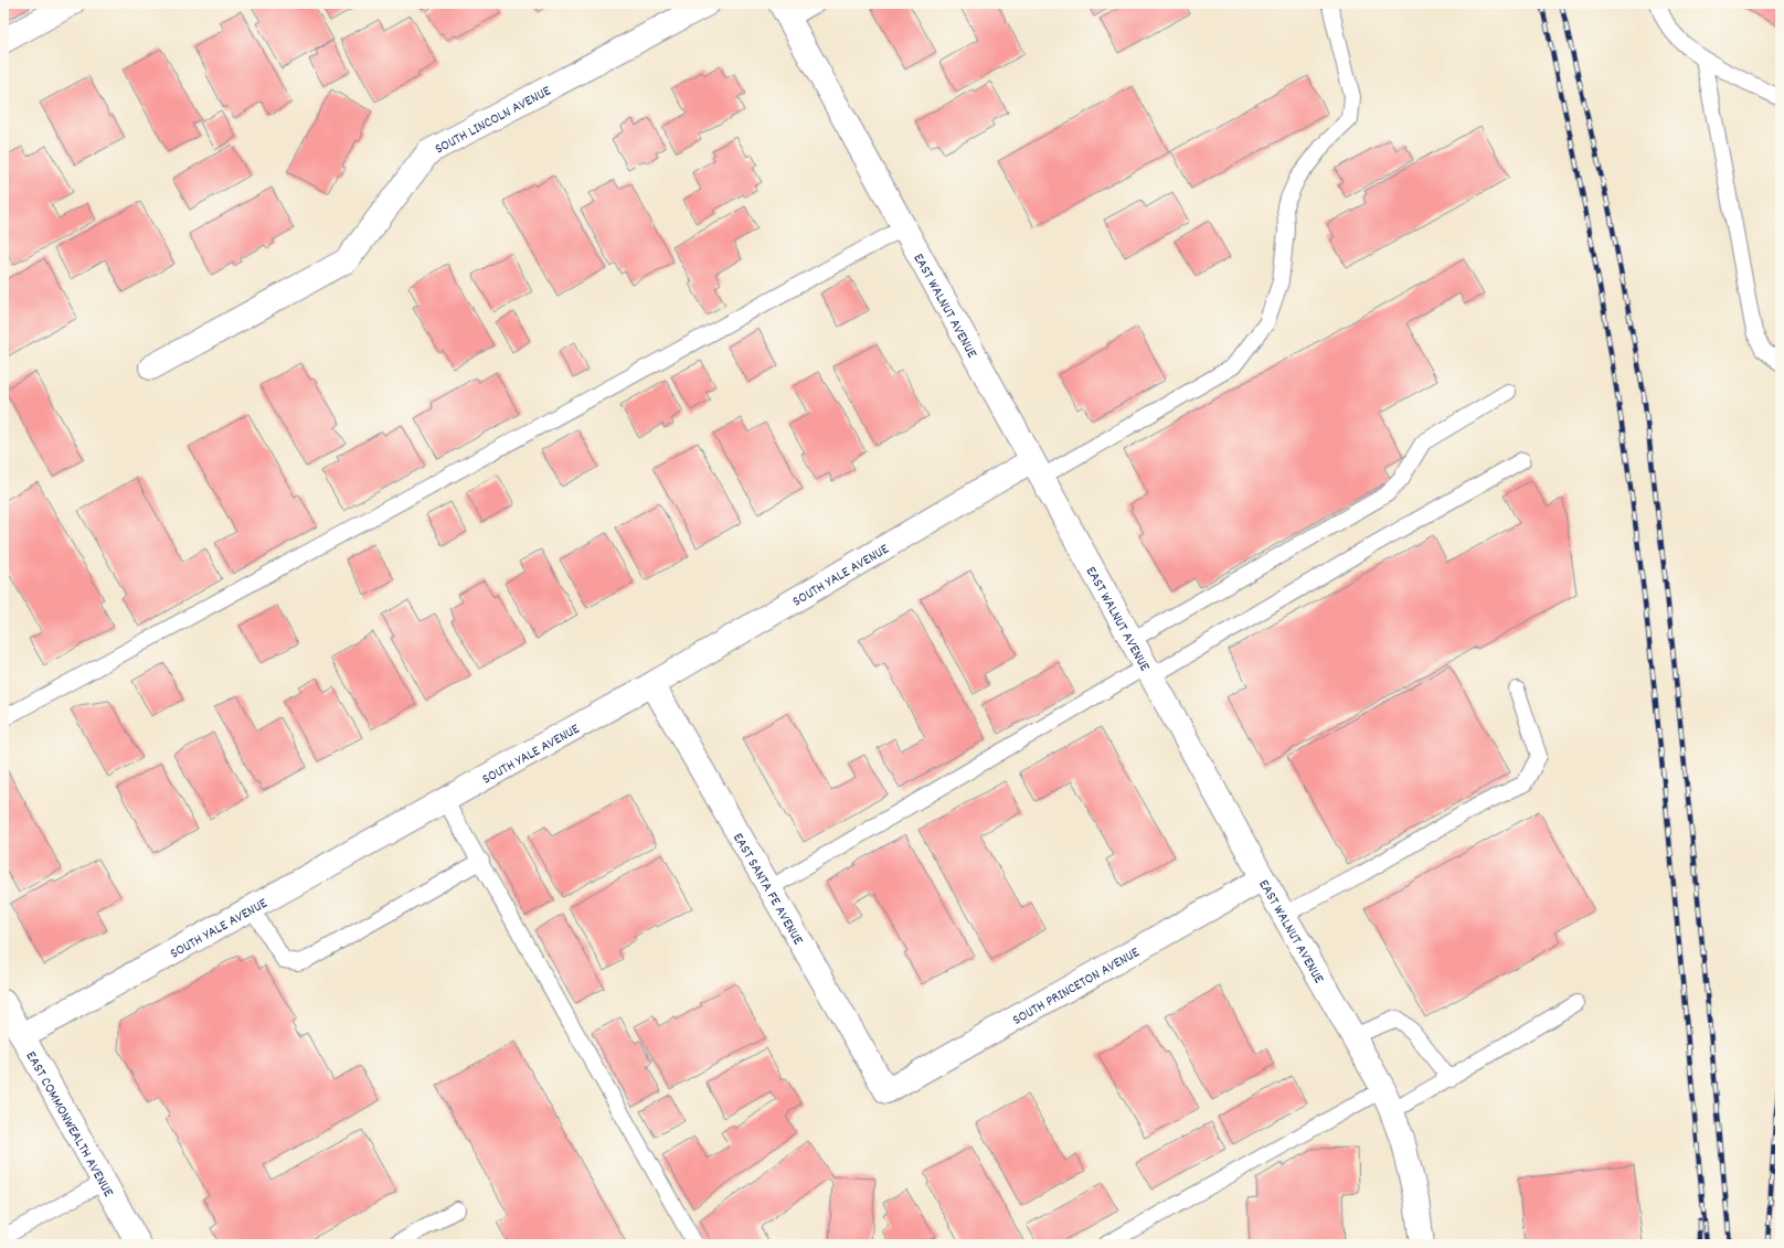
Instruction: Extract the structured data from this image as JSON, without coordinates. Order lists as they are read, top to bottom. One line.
{"streets":{"street":["SOUTH LINCOLN AVENUE","EAST WALNUT AVENUE","SOUTH YALE AVENUE","EAST SANTA FE AVENUE","SOUTH PRINCETON AVENUE","EAST COMMONWEALTH AVENUE"]},"crossings":[["EAST WALNUT AVENUE","SOUTH YALE AVENUE"],["EAST WALNUT AVENUE","SOUTH PRINCETON AVENUE"],["SOUTH YALE AVENUE","EAST SANTA FE AVENUE"],["SOUTH YALE AVENUE","EAST COMMONWEALTH AVENUE"],["EAST SANTA FE AVENUE","SOUTH PRINCETON AVENUE"]]}
